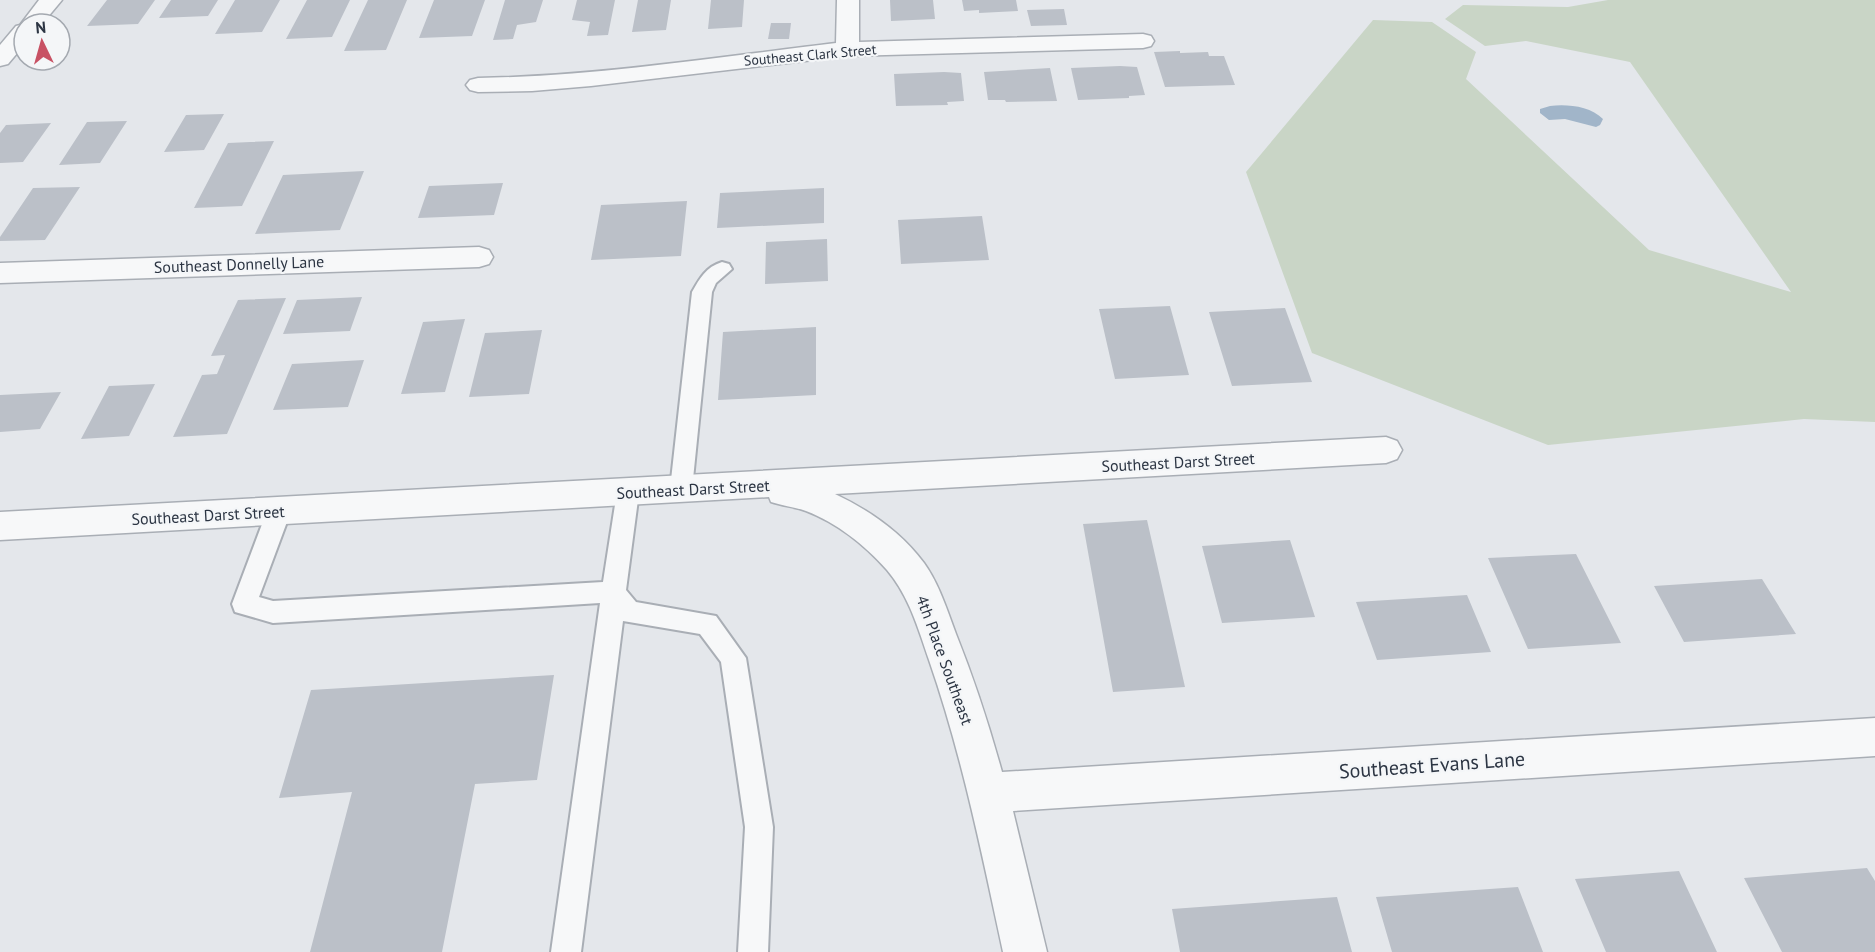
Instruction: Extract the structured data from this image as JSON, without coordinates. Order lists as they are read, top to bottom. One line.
{"streets":{"street":["Southeast Clark Street","Southeast Donnelly Lane","Southeast Darst Street","4th Place Southeast","Southeast Evans Lane"]},"crossings":[["Southeast Darst Street","4th Place Southeast"],["4th Place Southeast","Southeast Evans Lane"]],"north":"top"}
